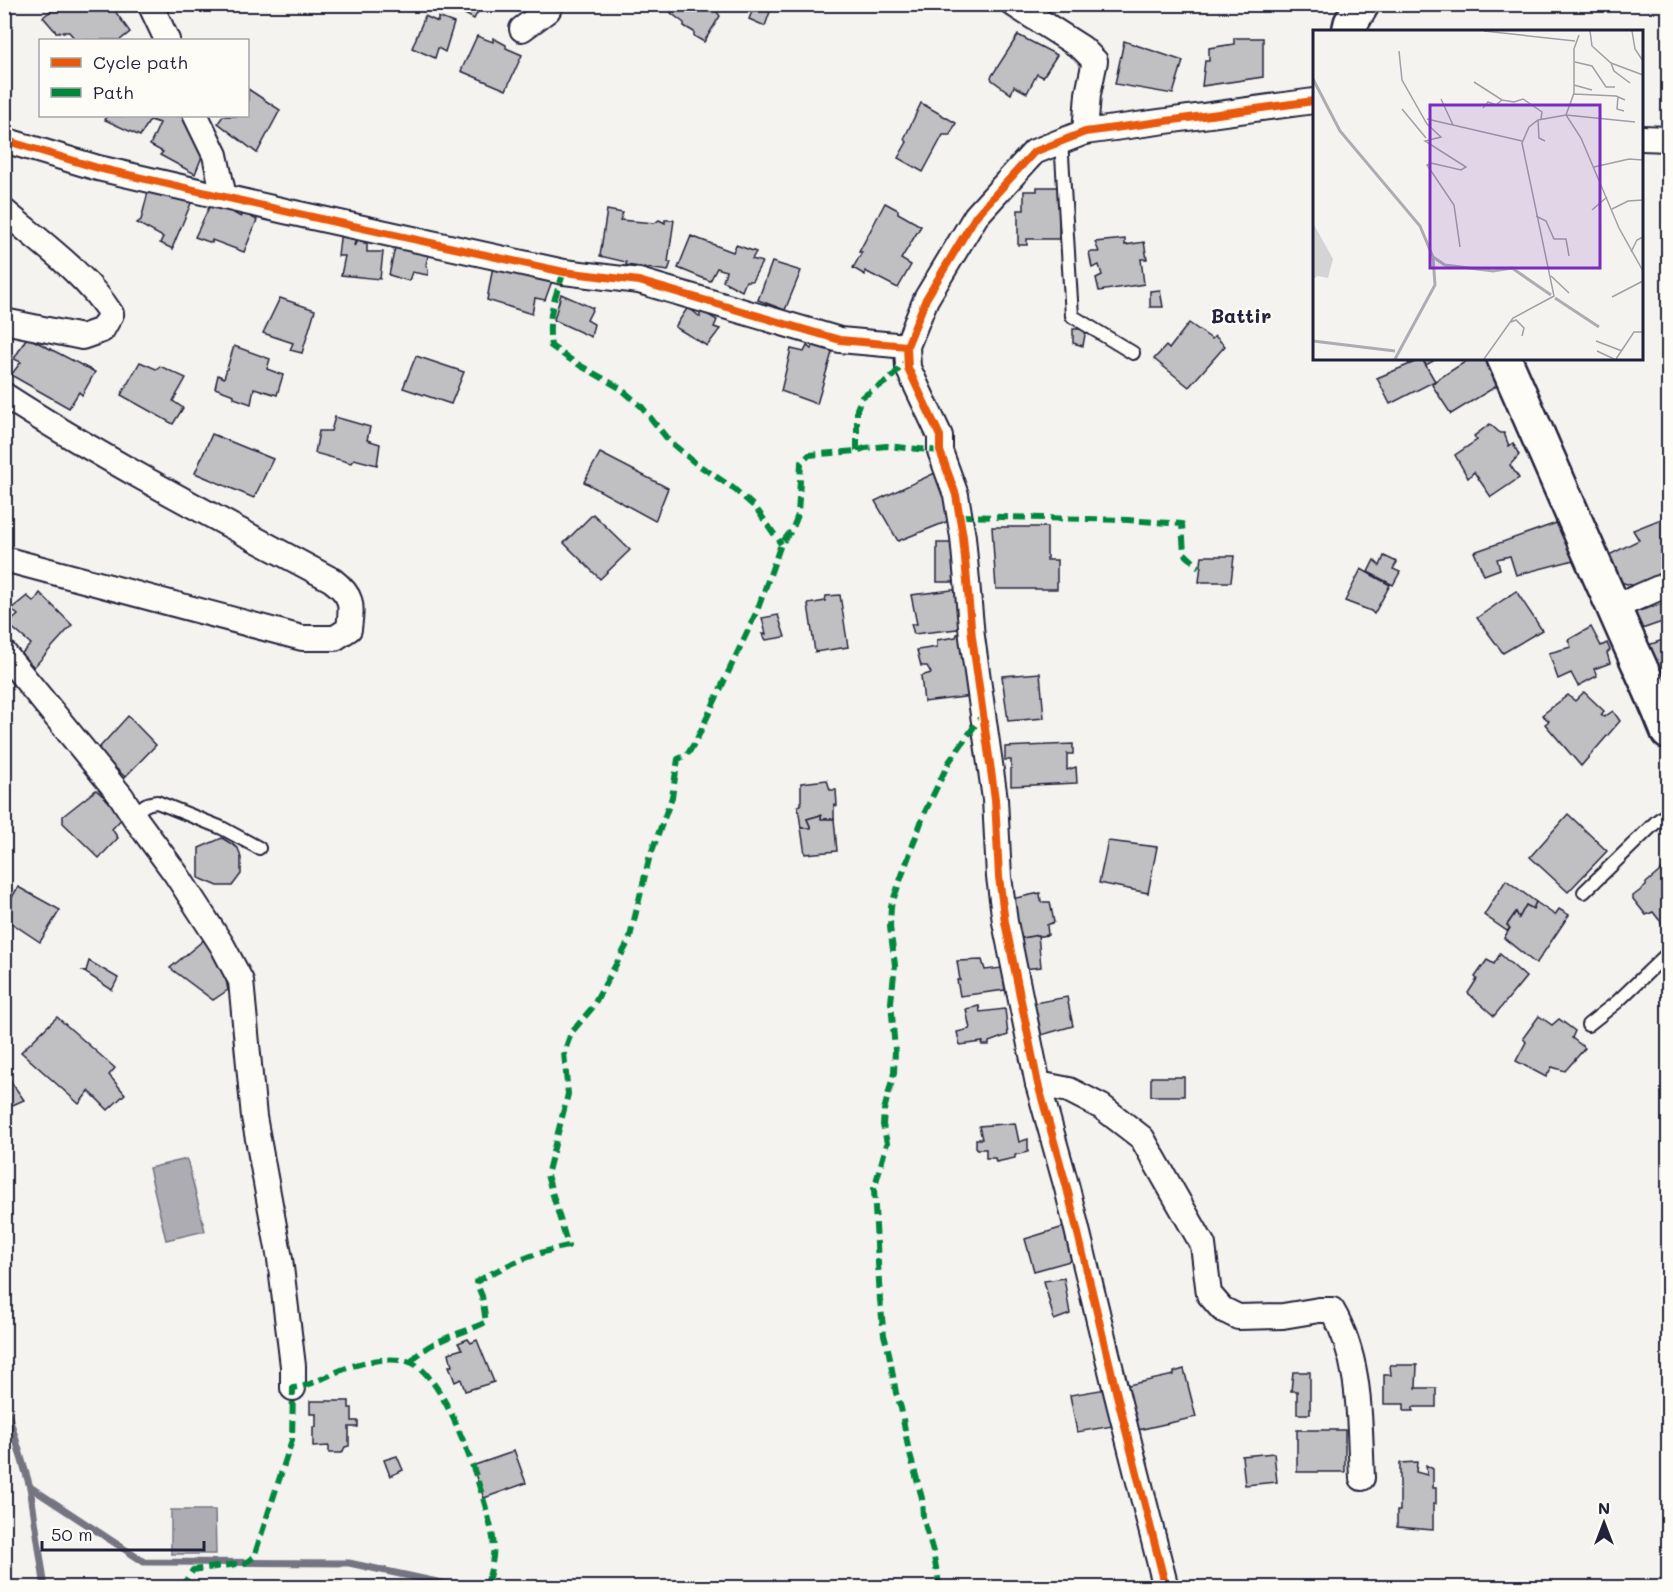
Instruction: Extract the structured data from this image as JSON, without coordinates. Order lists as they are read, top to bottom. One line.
{"districts":["Battir"],"legend":["Cycle path","Path"],"scale_bar":"50 m","north":"top"}
